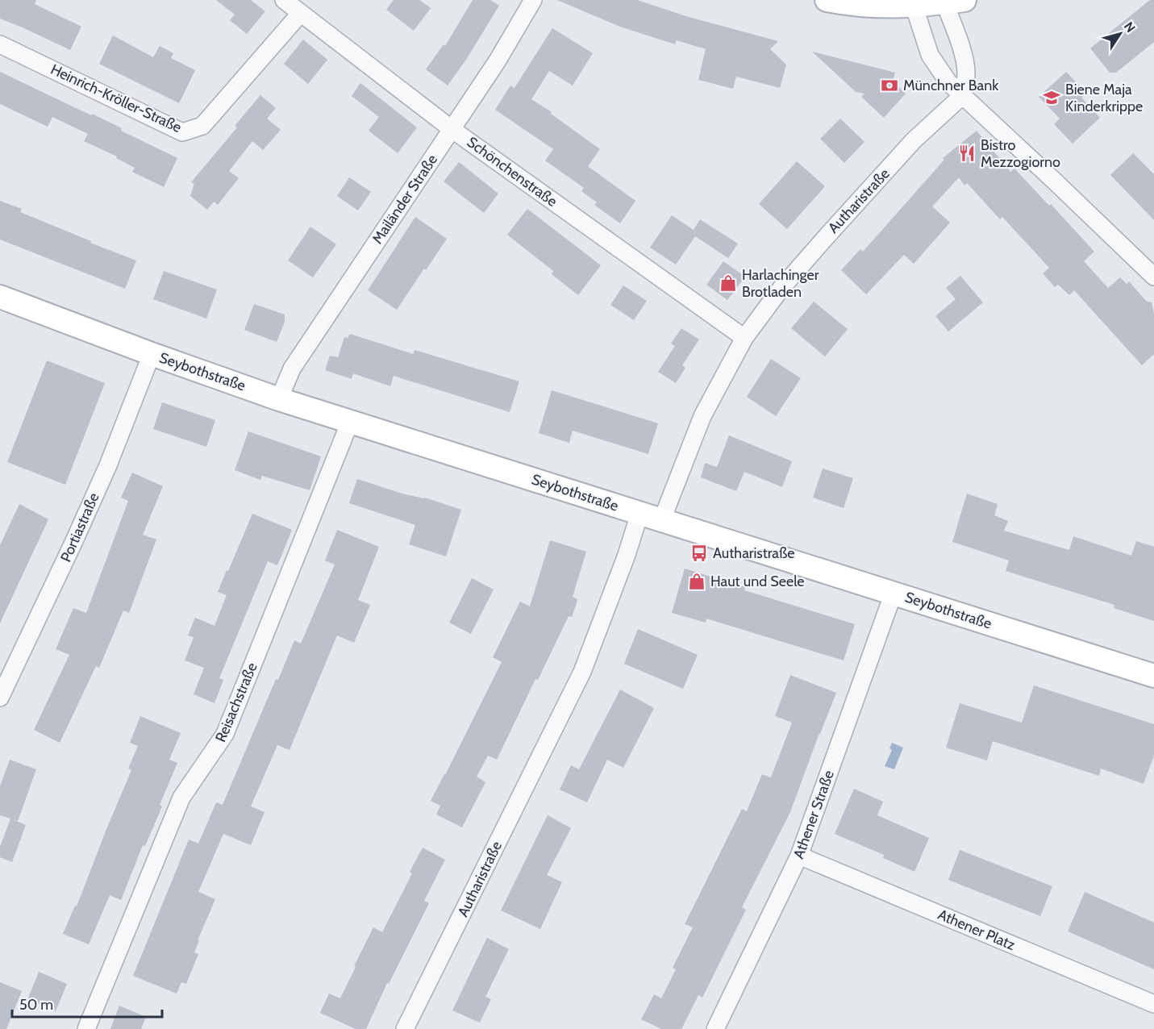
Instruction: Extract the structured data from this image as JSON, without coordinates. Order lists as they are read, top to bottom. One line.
{"streets":{"street":["Heinrich-Kröller-Straße","Schönchenstraße","Mailänder Straße","Autharistraße","Seybothstraße","Portiastraße","Reisachstraße","Athener Straße","Athener Platz"]},"crossings":[["Heinrich-Kröller-Straße","Schönchenstraße"],["Schönchenstraße","Mailänder Straße"],["Schönchenstraße","Autharistraße"],["Mailänder Straße","Seybothstraße"],["Autharistraße","Seybothstraße"],["Seybothstraße","Portiastraße"],["Seybothstraße","Reisachstraße"],["Seybothstraße","Athener Straße"],["Athener Straße","Athener Platz"]],"places":{"bank":["Münchner Bank"],"school or university":["Biene Maja Kinderkrippe"],"restaurant":["Bistro Mezzogiorno"],"shop":["Harlachinger Brotladen","Haut und Seele"],"bus stop":["Autharistraße"]},"scale_bar":"50 m","north":"top right"}
